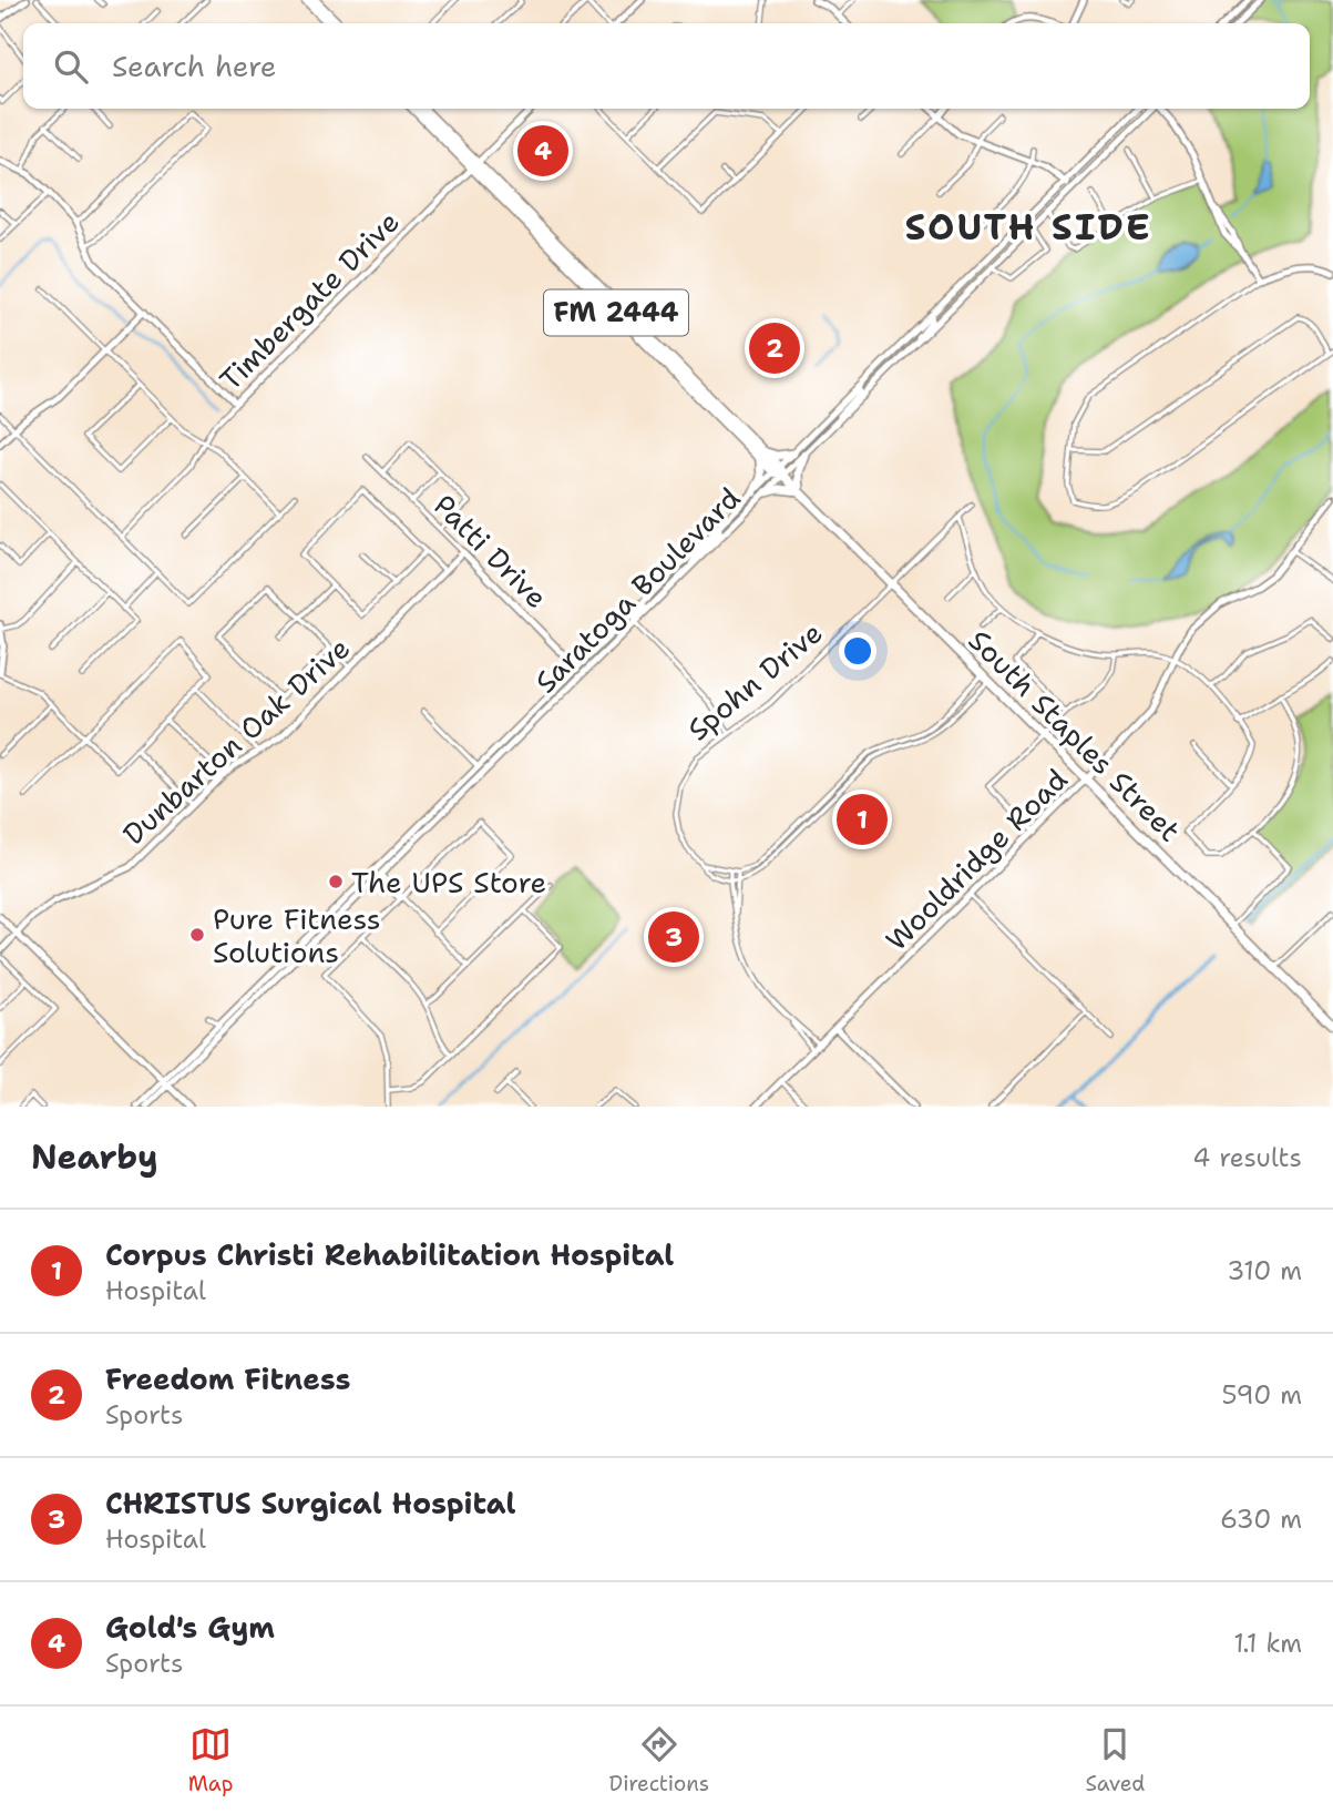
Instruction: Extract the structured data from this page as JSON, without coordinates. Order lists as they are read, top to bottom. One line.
{"streets":{"main road":["Timbergate Drive","FM 2444","Patti Drive","Saratoga Boulevard","South Staples Street","Dunbarton Oak Drive","Wooldridge Road"],"street":["Spohn Drive"]},"crossings":[["Timbergate Drive","South Staples Street"],["Patti Drive","Saratoga Boulevard"],["Patti Drive","Dunbarton Oak Drive"],["Saratoga Boulevard","South Staples Street"],["Spohn Drive","South Staples Street"],["South Staples Street","Wooldridge Road"]],"districts":["SOUTH SIDE"],"places":["The UPS Store","Pure Fitness Solutions"],"page":{"search":"Search here","pins":["4","2","1","3"],"heading":["Nearby","4 results"],"list":[{"mark":"1","name":"Corpus Christi Rehabilitation Hospital","note":"Hospital","value":"310 m"},{"mark":"2","name":"Freedom Fitness","note":"Sports","value":"590 m"},{"mark":"3","name":"CHRISTUS Surgical Hospital","note":"Hospital","value":"630 m"},{"mark":"4","name":"Gold's Gym","note":"Sports","value":"1.1 km"}],"nav":["Map","Directions","Saved"]}}
